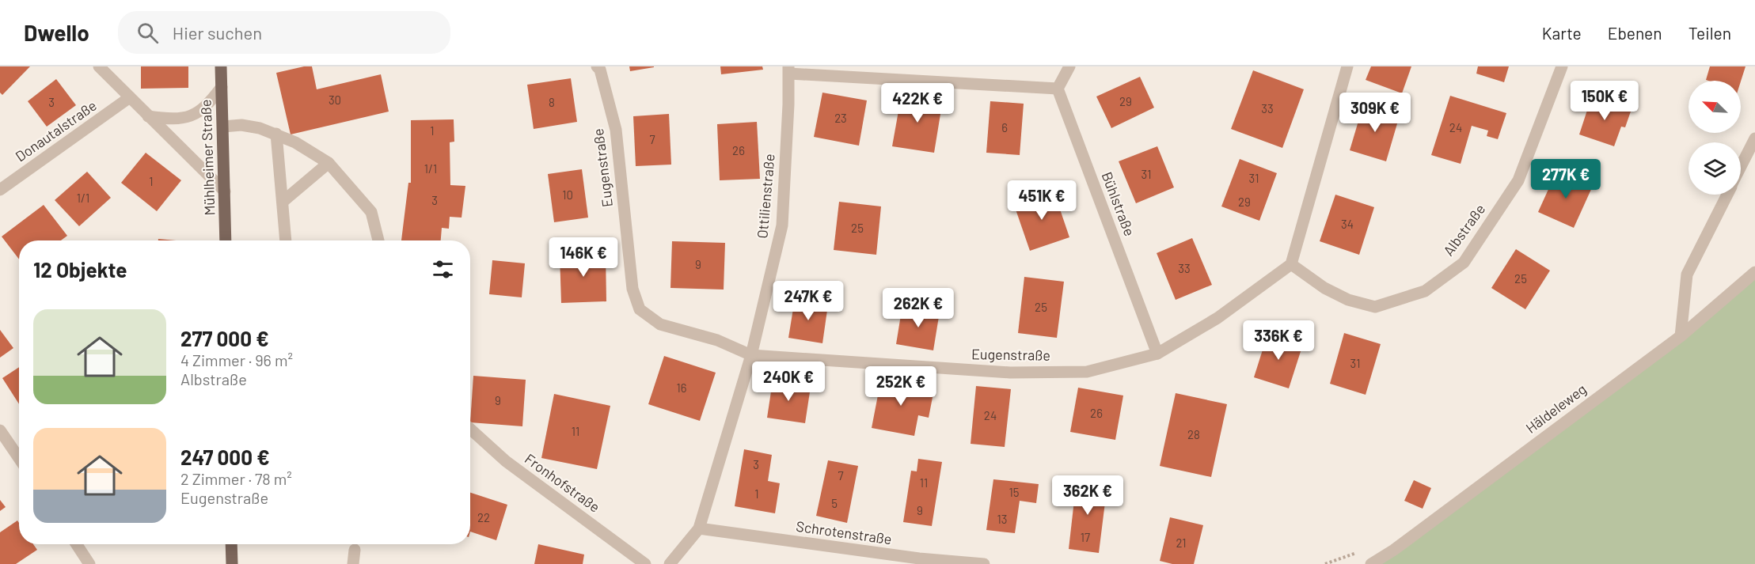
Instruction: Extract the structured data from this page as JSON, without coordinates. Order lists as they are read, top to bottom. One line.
{"streets":{"main road":["Mühlheimer Straße"],"street":["Donautalstraße","Eugenstraße","Ottilienstraße","Bühlstraße","Albstraße","Häldeleweg","Fronhofstraße","Schrotenstraße"]},"crossings":[["Eugenstraße","Ottilienstraße"],["Eugenstraße","Bühlstraße"],["Eugenstraße","Albstraße"],["Ottilienstraße","Schrotenstraße"]],"house_numbers":["30","29","3","8","33","23","6","24","1","7","26","1/1","31","31","1","10","1/1","3","29","34","25","9","33","25","25","31","16","9","26","24","11","28","3","7","11","15","1","5","9","22","13","17","21"],"north":"top left","page":{"header":"Dwello","search":"Hier suchen","nav":["Karte","Ebenen","Teilen"],"price":["150K €","422K €","309K €","277K €","451K €","146K €","247K €","262K €","336K €","240K €","252K €","362K €"],"heading":"12 Objekte","list":[{"name":"277 000 €","note":"4 Zimmer · 96 m² · Albstraße"},{"name":"247 000 €","note":"2 Zimmer · 78 m² · Eugenstraße"}]}}
